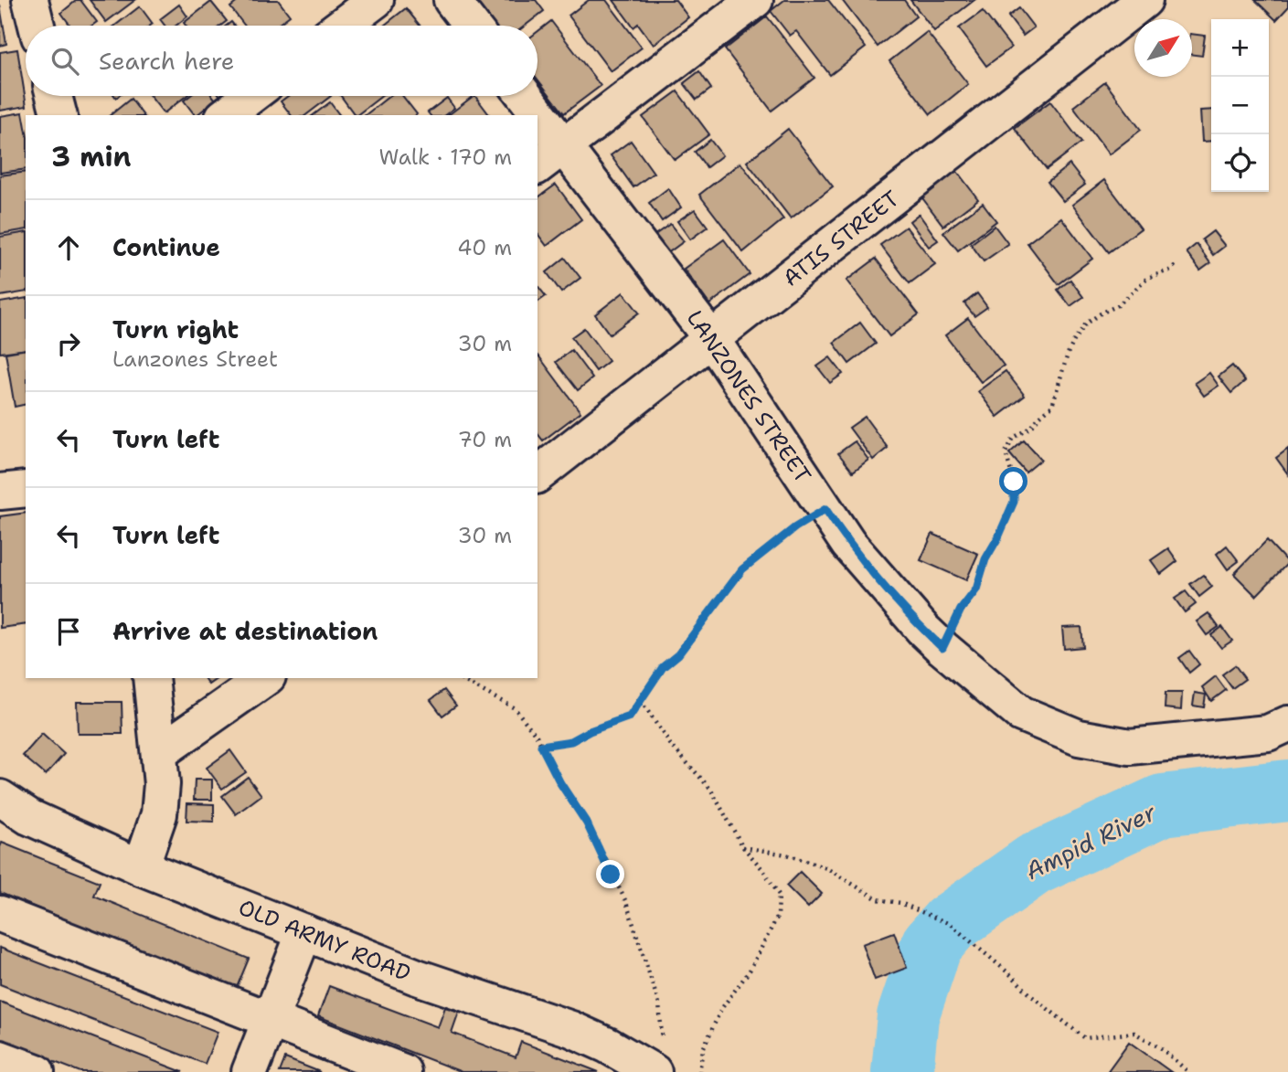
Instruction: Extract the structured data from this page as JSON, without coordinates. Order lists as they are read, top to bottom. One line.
{"streets":{"street":["ATIS STREET","LANZONES STREET","OLD ARMY ROAD"]},"crossings":[["ATIS STREET","LANZONES STREET"]],"water":["Ampid River"],"north":"top right","page":{"map_buttons":["+","−"],"search":"Search here","heading":["3 min","Walk · 170 m"],"list":[["Continue","40 m"],["Turn right","Lanzones Street","30 m"],["Turn left","70 m"],["Turn left","30 m"],"Arrive at destination"]}}
